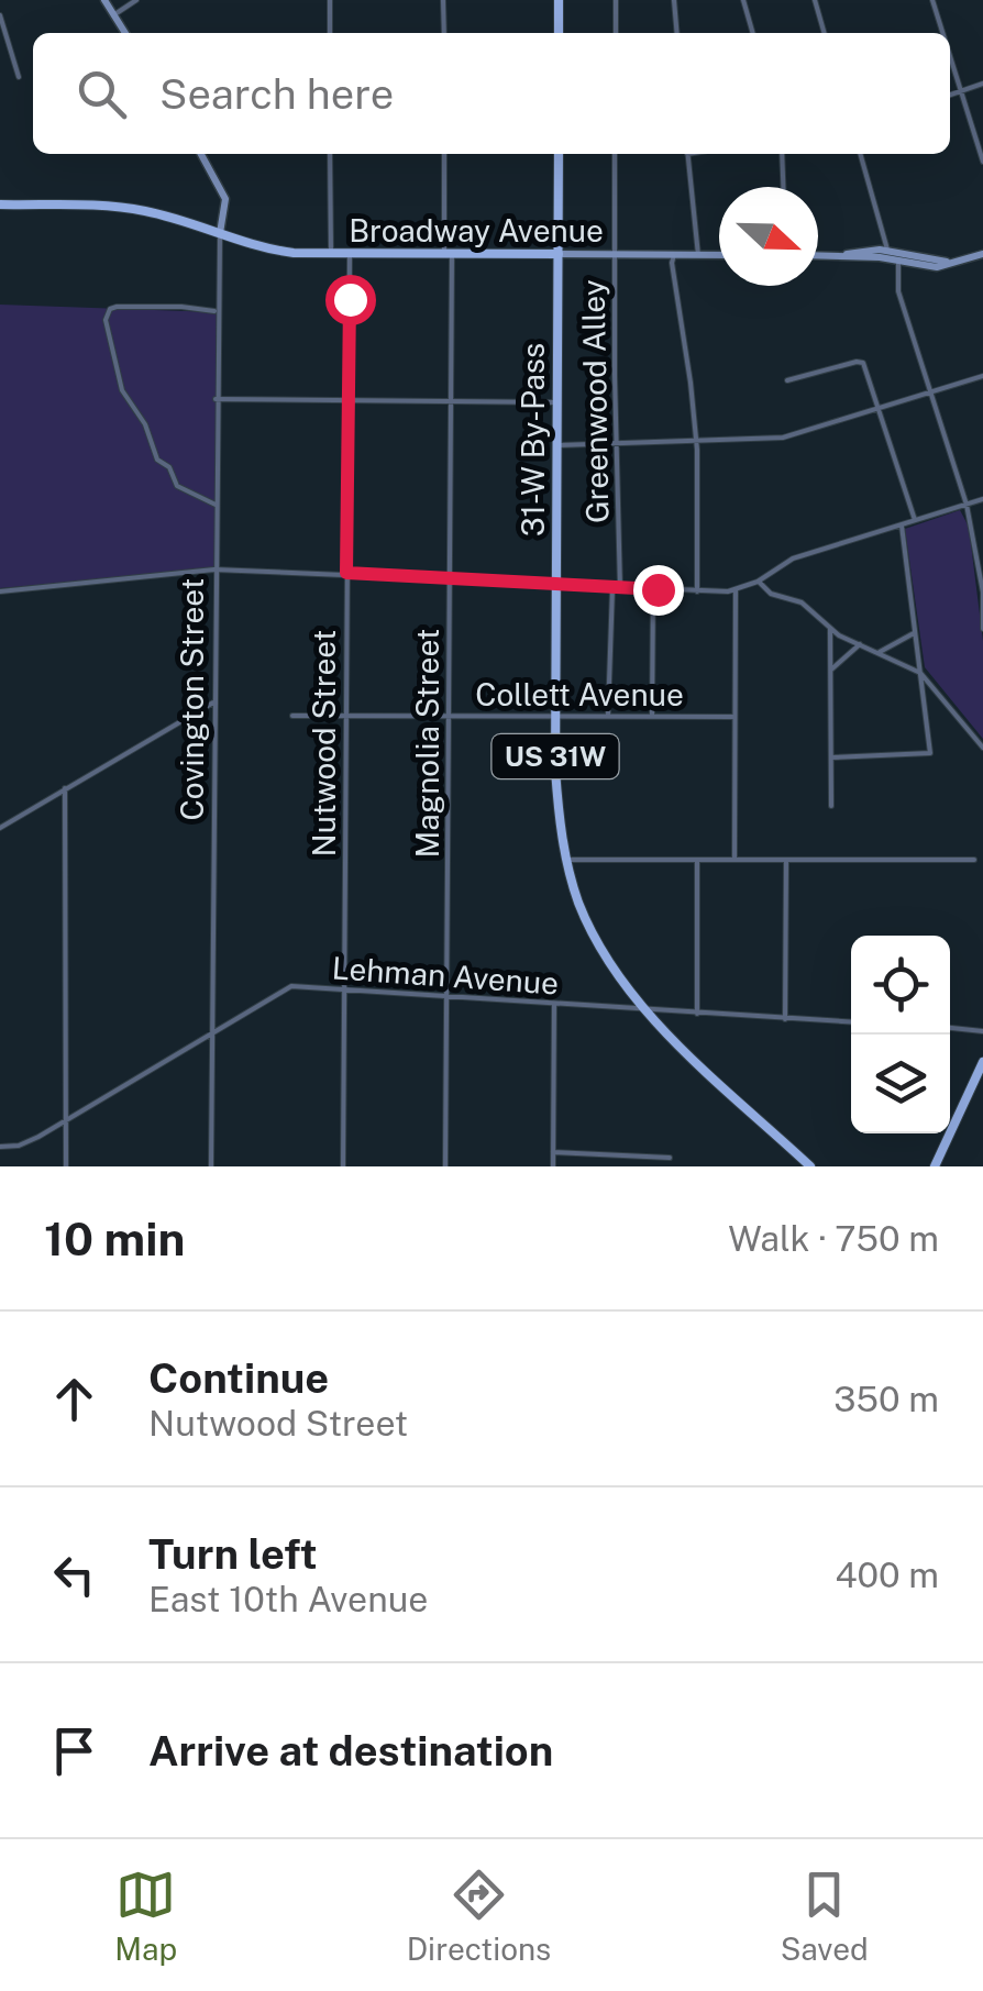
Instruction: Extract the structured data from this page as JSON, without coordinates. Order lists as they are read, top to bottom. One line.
{"streets":{"main road":["Broadway Avenue","31-W By-Pass","US 31W"],"street":["Greenwood Alley","Collett Avenue","Covington Street","Nutwood Street","Magnolia Street","Lehman Avenue"]},"crossings":[["Broadway Avenue","Greenwood Alley"],["Broadway Avenue","31-W By-Pass"],["Broadway Avenue","Covington Street"],["Broadway Avenue","Nutwood Street"],["Broadway Avenue","Magnolia Street"],["Greenwood Alley","Collett Avenue"],["31-W By-Pass","Collett Avenue"],["31-W By-Pass","Lehman Avenue"],["Collett Avenue","Nutwood Street"],["Collett Avenue","Magnolia Street"],["Covington Street","Lehman Avenue"],["Nutwood Street","Lehman Avenue"],["Magnolia Street","Lehman Avenue"]],"north":"right","page":{"search":"Search here","heading":["10 min","Walk · 750 m"],"list":[["Continue","Nutwood Street","350 m"],["Turn left","East 10th Avenue","400 m"],"Arrive at destination"],"nav":["Map","Directions","Saved"]}}
